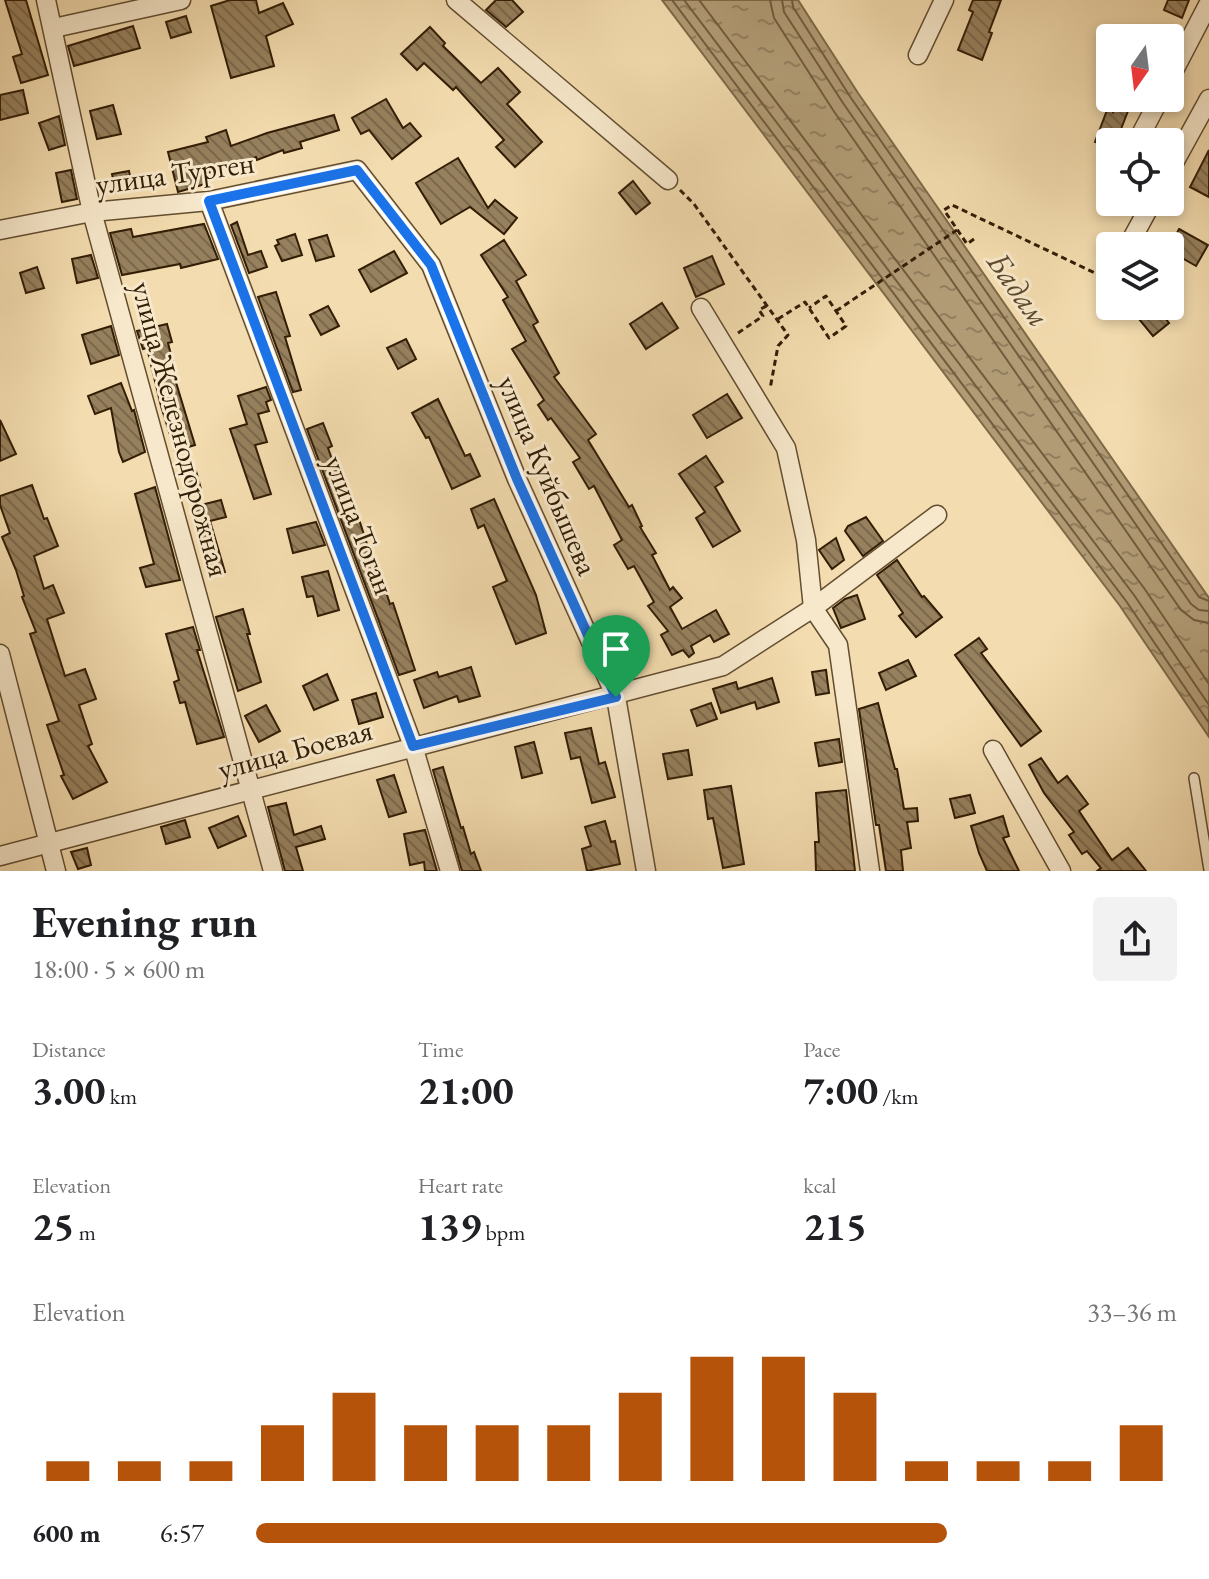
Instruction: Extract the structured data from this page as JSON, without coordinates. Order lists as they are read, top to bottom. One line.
{"streets":{"street":["улица Турген","улица Железнодорожная","улица Куйбышева","улица Тоган","улица Боевая"]},"crossings":[["улица Турген","улица Железнодорожная"],["улица Турген","улица Куйбышева"],["улица Турген","улица Тоган"],["улица Железнодорожная","улица Боевая"],["улица Куйбышева","улица Боевая"],["улица Тоган","улица Боевая"]],"water":["Бадам"],"north":"bottom","page":{"heading":["Evening run","18:00 · 5 × 600 m"],"stats":[["Distance","3.00 km"],["Time","21:00"],["Pace","7:00 /km"],["Elevation","25 m"],["Heart rate","139 bpm"],["kcal","215"]],"chart":["Elevation","33–36 m"],"list":[{"name":"600 m","note":"6:57"}]}}
